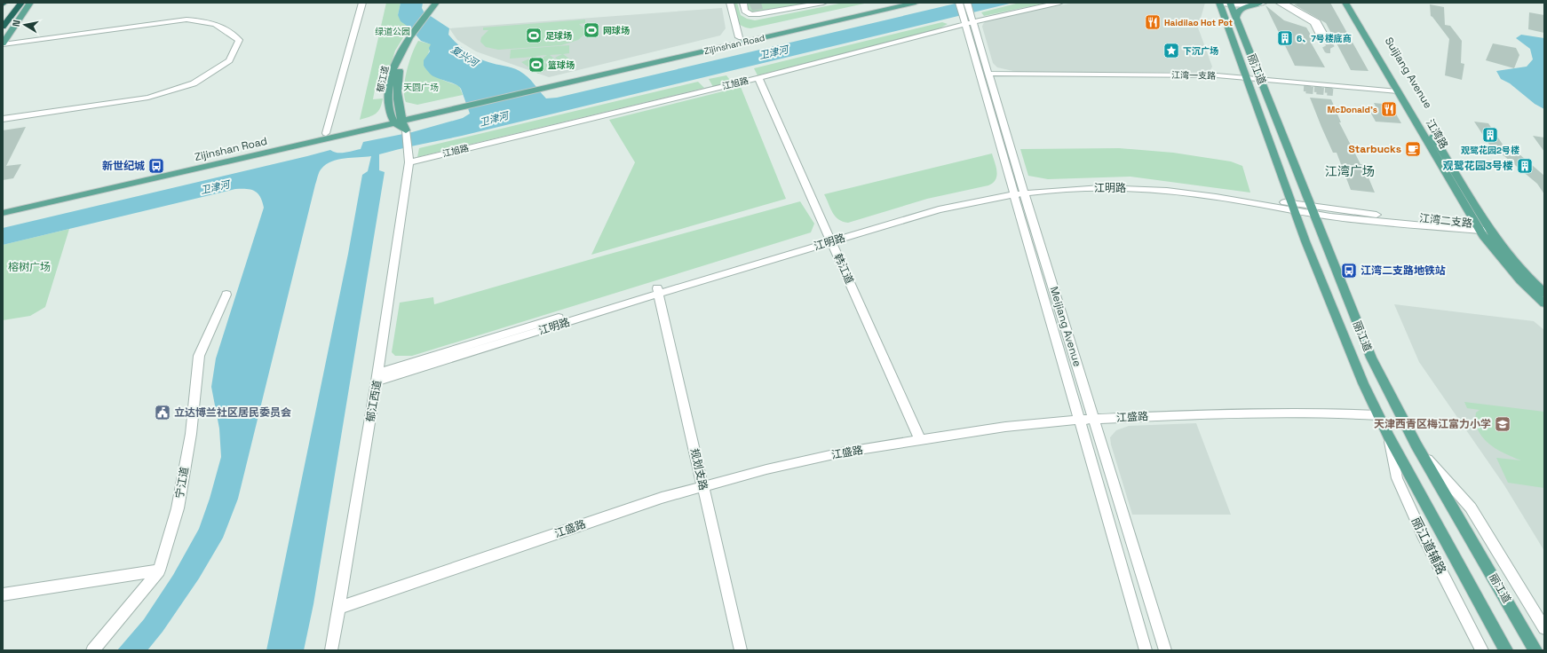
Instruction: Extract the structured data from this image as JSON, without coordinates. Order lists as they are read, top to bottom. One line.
{"streets":{"main road":["Zijinshan Road","丽江道","Suijiang Avenue","郁江道","江湾路"],"street":["江湾一支路","江旭路","江明路","江湾二支路","韩江道","Meijiang Avenue","郁江西道","江盛路","规划支路","宁江道","丽江道辅路"]},"crossings":[["Zijinshan Road","郁江道"],["丽江道","江湾一支路"],["丽江道","江明路"],["丽江道","江湾二支路"],["丽江道","江盛路"],["丽江道","丽江道辅路"],["Suijiang Avenue","江湾二支路"],["江湾一支路","江湾路"],["江湾一支路","Meijiang Avenue"],["江旭路","韩江道"],["江旭路","Meijiang Avenue"],["江旭路","郁江西道"],["江湾路","江湾二支路"],["江明路","江湾二支路"],["江明路","韩江道"],["江明路","Meijiang Avenue"],["江明路","郁江西道"],["江明路","规划支路"],["韩江道","江盛路"],["Meijiang Avenue","江盛路"],["郁江西道","江盛路"],["江盛路","规划支路"]],"districts":["江湾广场"],"water":["卫津河","复兴河"],"parks":["绿道公园","天圆广场","榕树广场"],"places":{"restaurant":["Haidilao Hot Pot","McDonald's"],"sports":["网球场","足球场","篮球场"],"building":["6、7号楼底商","观鹭花园2号楼","观鹭花园3号楼"],"place":["下沉广场"],"cafe":["Starbucks"],"bus stop":["新世纪城","江湾二支路地铁站"],"public building":["立达博兰社区居民委员会"],"school or university":["天津西青区梅江富力小学"]},"north":"left"}
